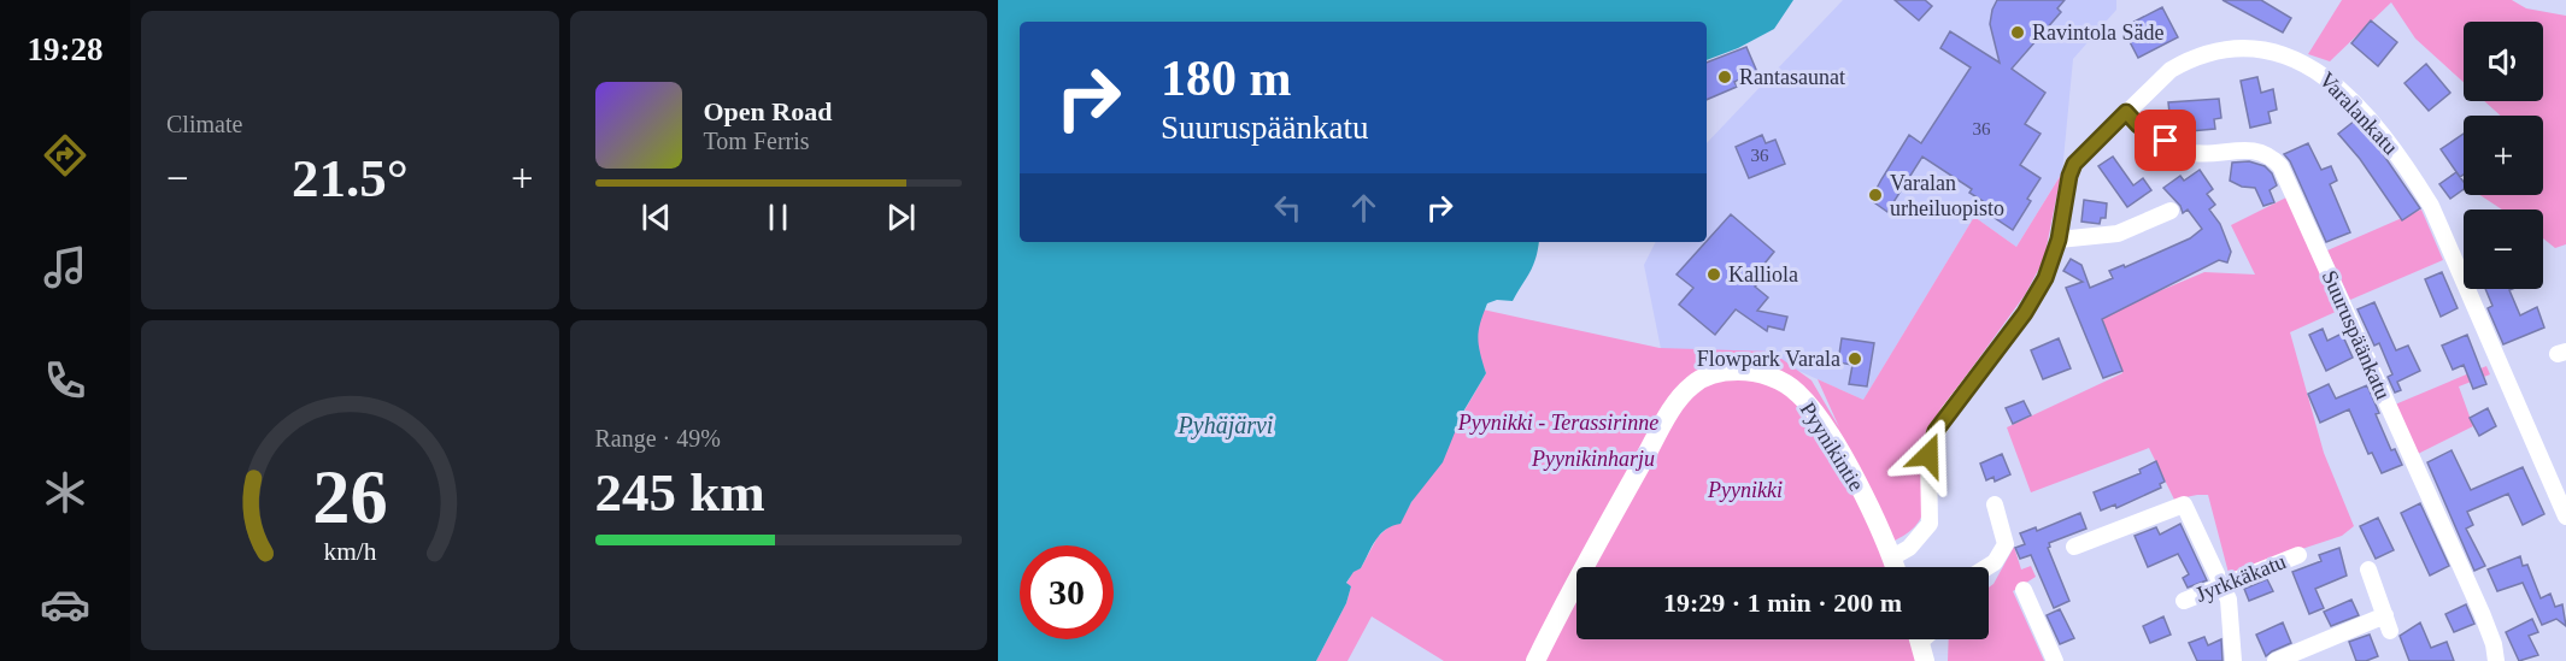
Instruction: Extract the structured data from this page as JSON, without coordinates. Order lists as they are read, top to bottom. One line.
{"streets":{"street":["Varalankatu","Suuruspäänkatu","Pyynikintie","Jyrkkäkatu"]},"crossings":[["Varalankatu","Suuruspäänkatu"],["Varalankatu","Pyynikintie"]],"water":["Pyhäjärvi"],"parks":["Pyynikki - Terassirinne","Pyynikinharju","Pyynikki"],"places":["Ravintola Säde","Rantasaunat","Varalan urheiluopisto","Kalliola","Flowpark Varala"],"house_numbers":["36","36"],"page":{"tabs":"19:28","tile":["Climate",["Range · 49%","245 km"]],"map_buttons":["+","−"],"turn":["180 m","Suuruspäänkatu"],"song":["Open Road","Tom Ferris"],"heat":["−","21.5°","+"],"limit":"30","trip":"19:29 · 1 min · 200 m","gauge":["26","km/h"]}}
